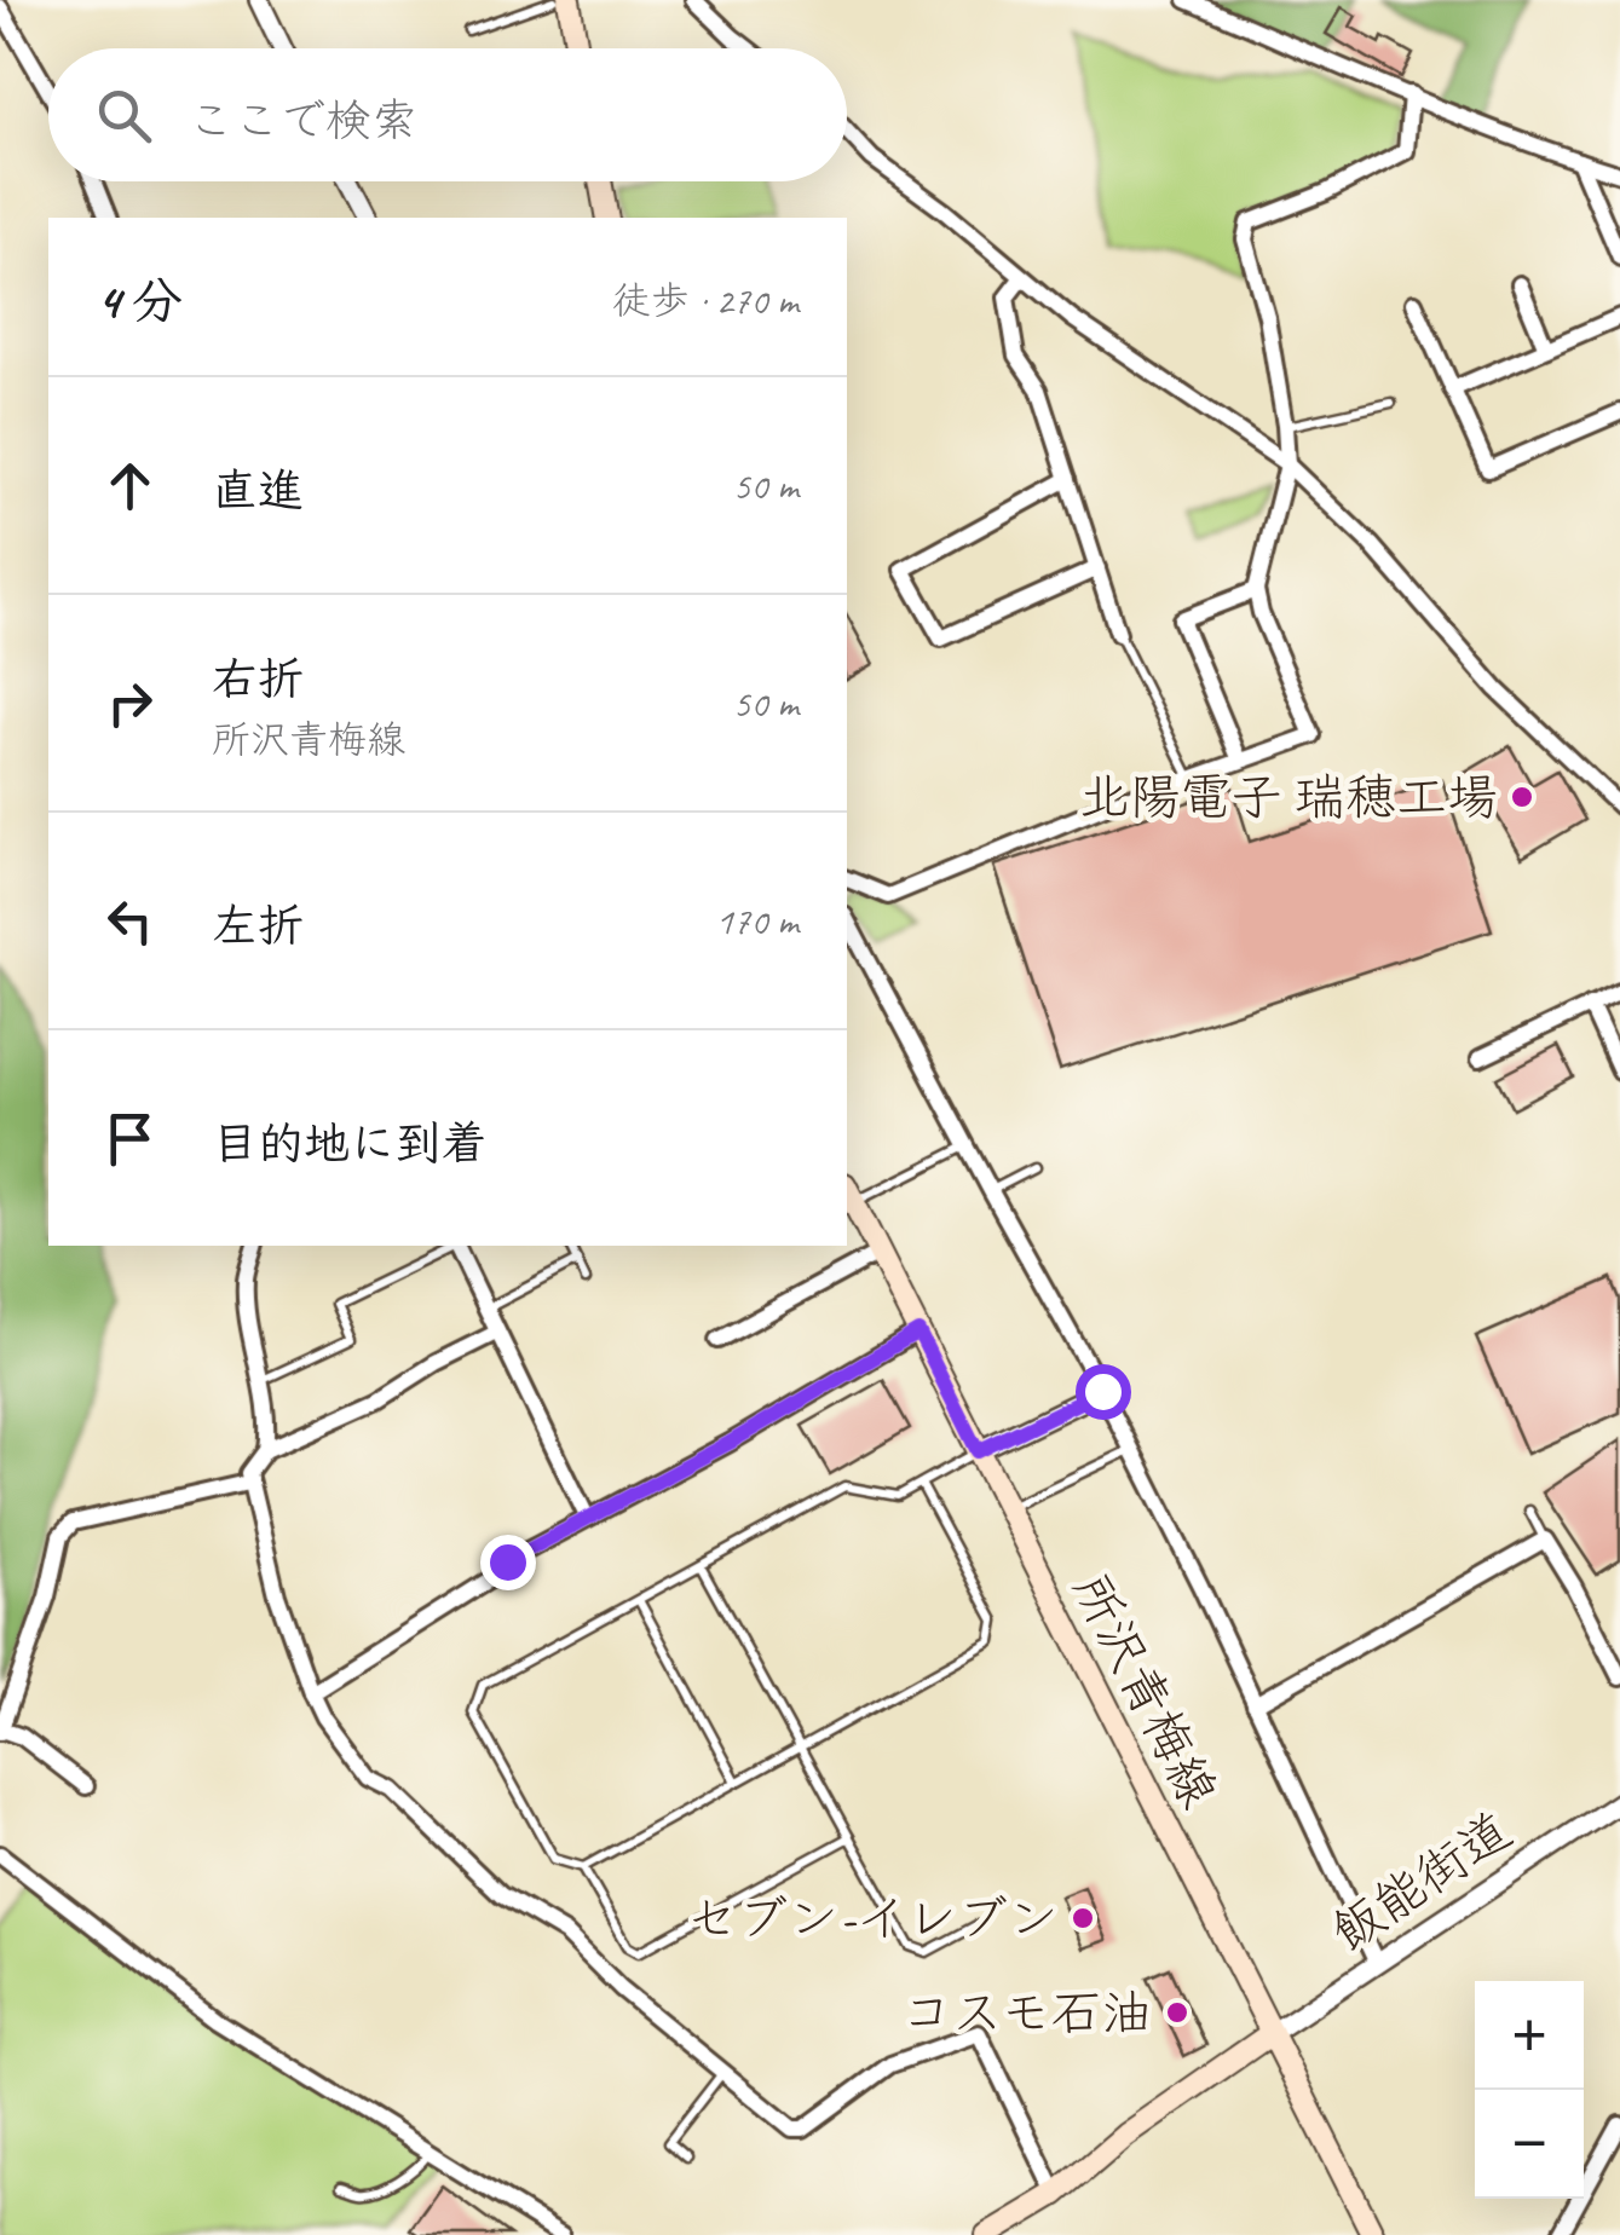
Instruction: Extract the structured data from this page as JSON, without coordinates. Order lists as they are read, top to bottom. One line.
{"streets":{"main road":["所沢青梅線"],"street":["飯能街道"]},"crossings":[["所沢青梅線","飯能街道"]],"places":["北陽電子 瑞穂工場","セブン-イレブン","コスモ石油"],"page":{"search":"ここで検索","heading":["4 分","徒歩 · 270 m"],"list":[["直進","50 m"],["右折","所沢青梅線","50 m"],["左折","170 m"],"目的地に到着"],"map_buttons":["+","−"]}}
